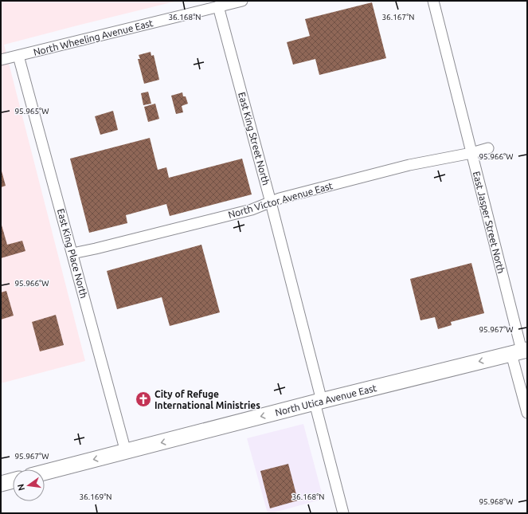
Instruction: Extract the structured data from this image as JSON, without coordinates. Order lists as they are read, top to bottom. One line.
{"streets":{"main road":["North Utica Avenue East"],"street":["North Wheeling Avenue East","East King Street North","North Victor Avenue East","East Jasper Street North","East King Place North"]},"crossings":[["North Wheeling Avenue East","East King Street North"],["North Wheeling Avenue East","East King Place North"],["East King Street North","North Victor Avenue East"],["East King Street North","North Utica Avenue East"],["North Victor Avenue East","East Jasper Street North"],["North Victor Avenue East","East King Place North"],["East Jasper Street North","North Utica Avenue East"],["East King Place North","North Utica Avenue East"]],"one_way":["North Utica Avenue East"],"places":{"church":["City of Refuge International Ministries"]},"north":"left","coordinates":["36.168°N","36.167°N","95.965°W","95.966°W","95.967°W","36.169°N","95.968°W"]}
